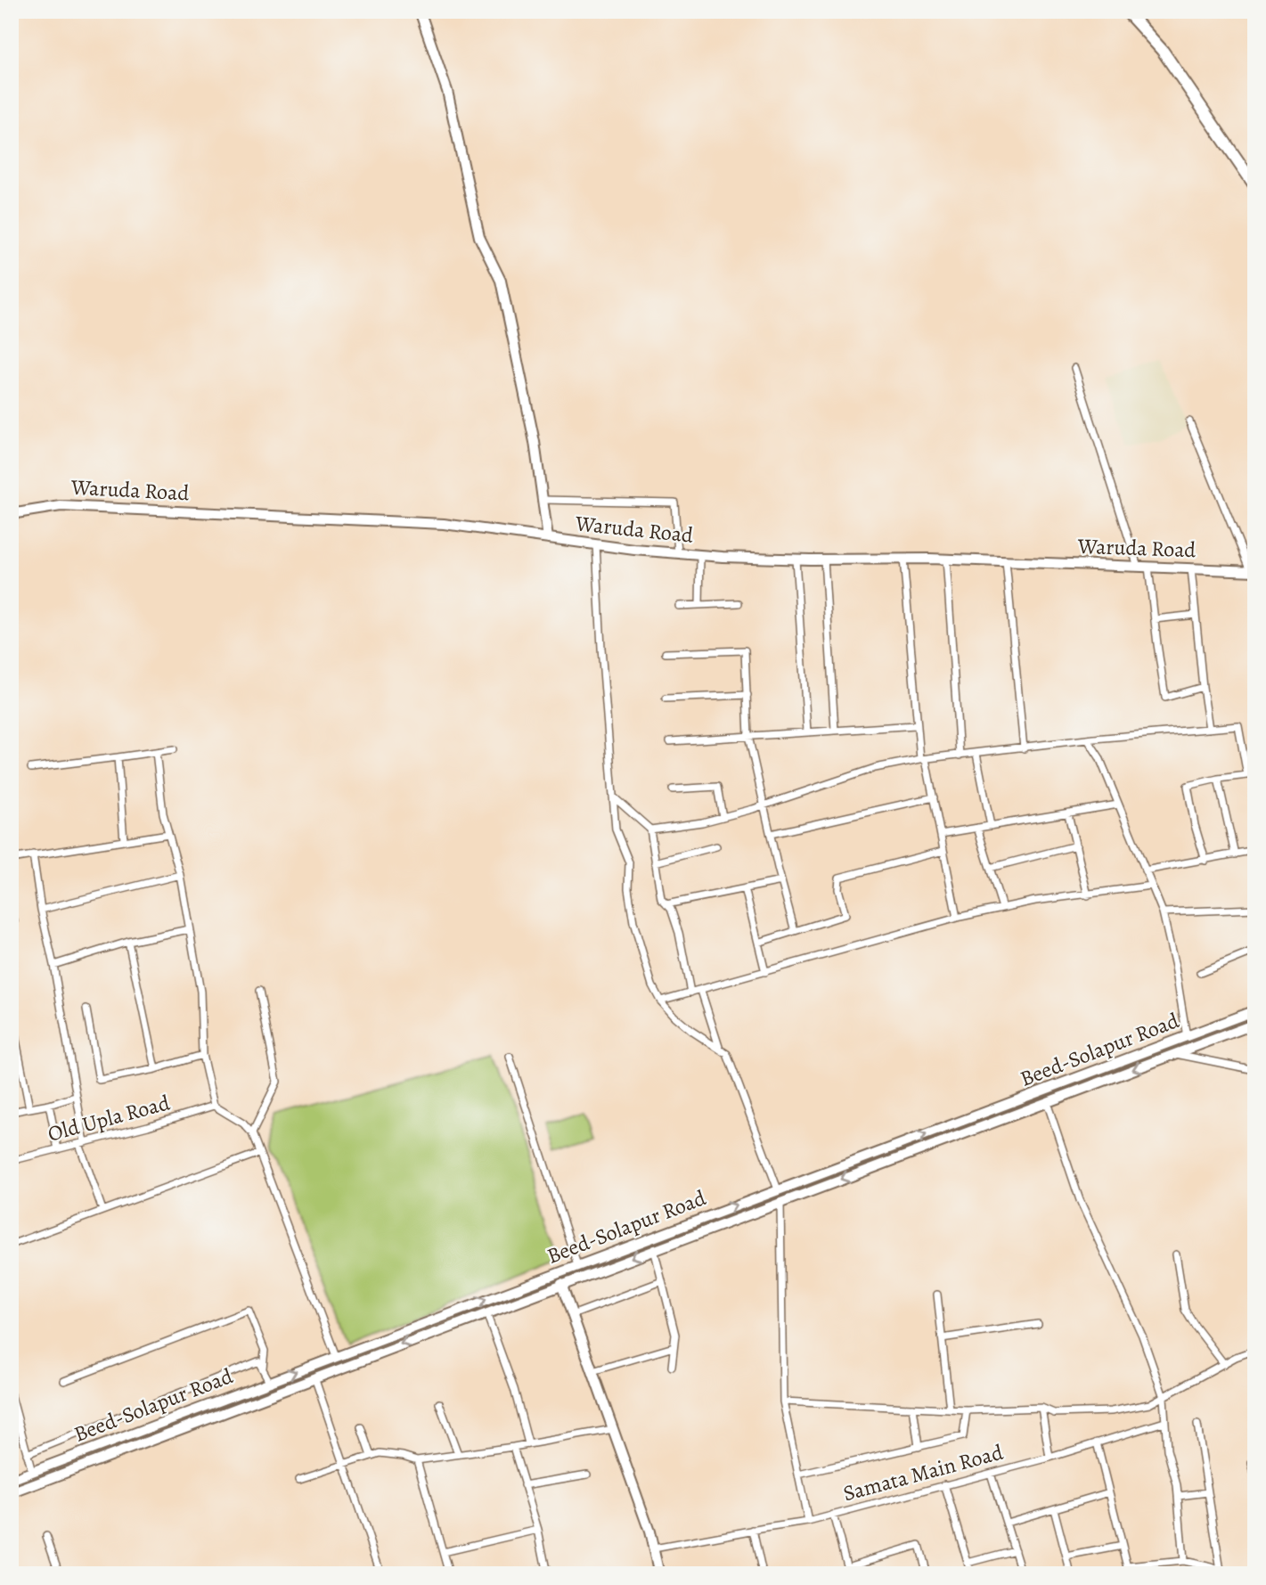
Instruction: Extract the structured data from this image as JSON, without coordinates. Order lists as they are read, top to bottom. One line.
{"streets":{"main road":["Waruda Road","Beed-Solapur Road"],"street":["Old Upla Road","Samata Main Road"]}}
